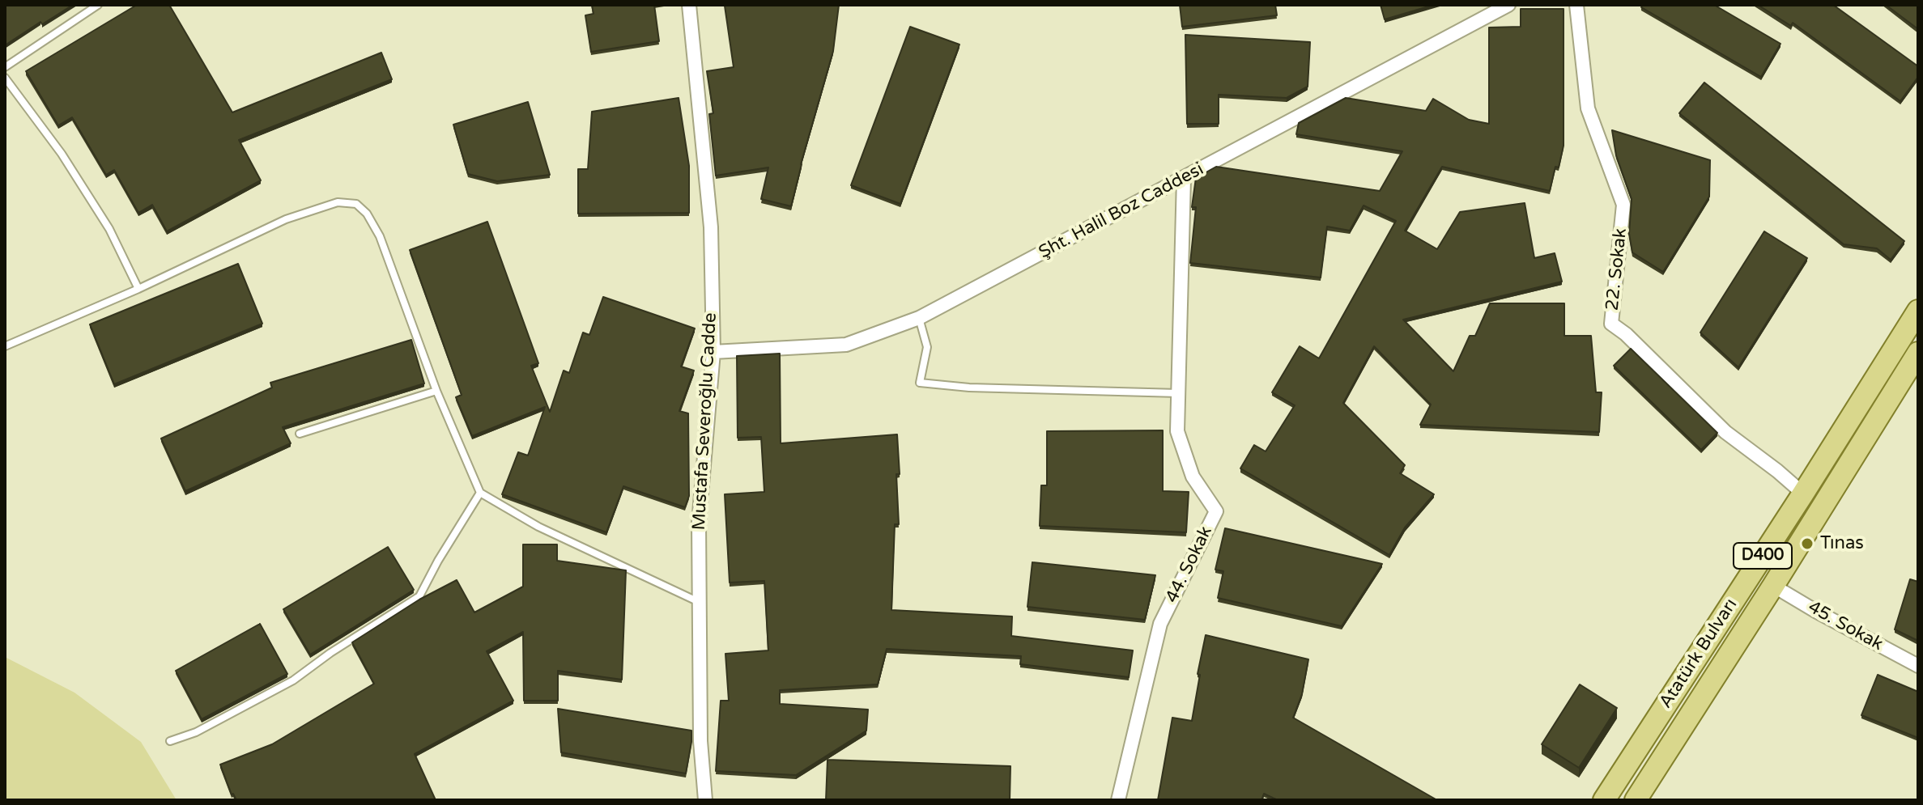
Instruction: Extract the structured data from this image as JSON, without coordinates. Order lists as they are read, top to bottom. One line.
{"streets":{"main road":["D400","Atatürk Bulvarı"],"street":["Şht. Halil Boz Caddesi","22. Sokak","Mustafa Severoğlu Cadde","44. Sokak","45. Sokak"]},"crossings":[["Şht. Halil Boz Caddesi","Mustafa Severoğlu Cadde"],["Şht. Halil Boz Caddesi","44. Sokak"],["22. Sokak","Atatürk Bulvarı"],["45. Sokak","Atatürk Bulvarı"]],"places":["Tınas"]}
